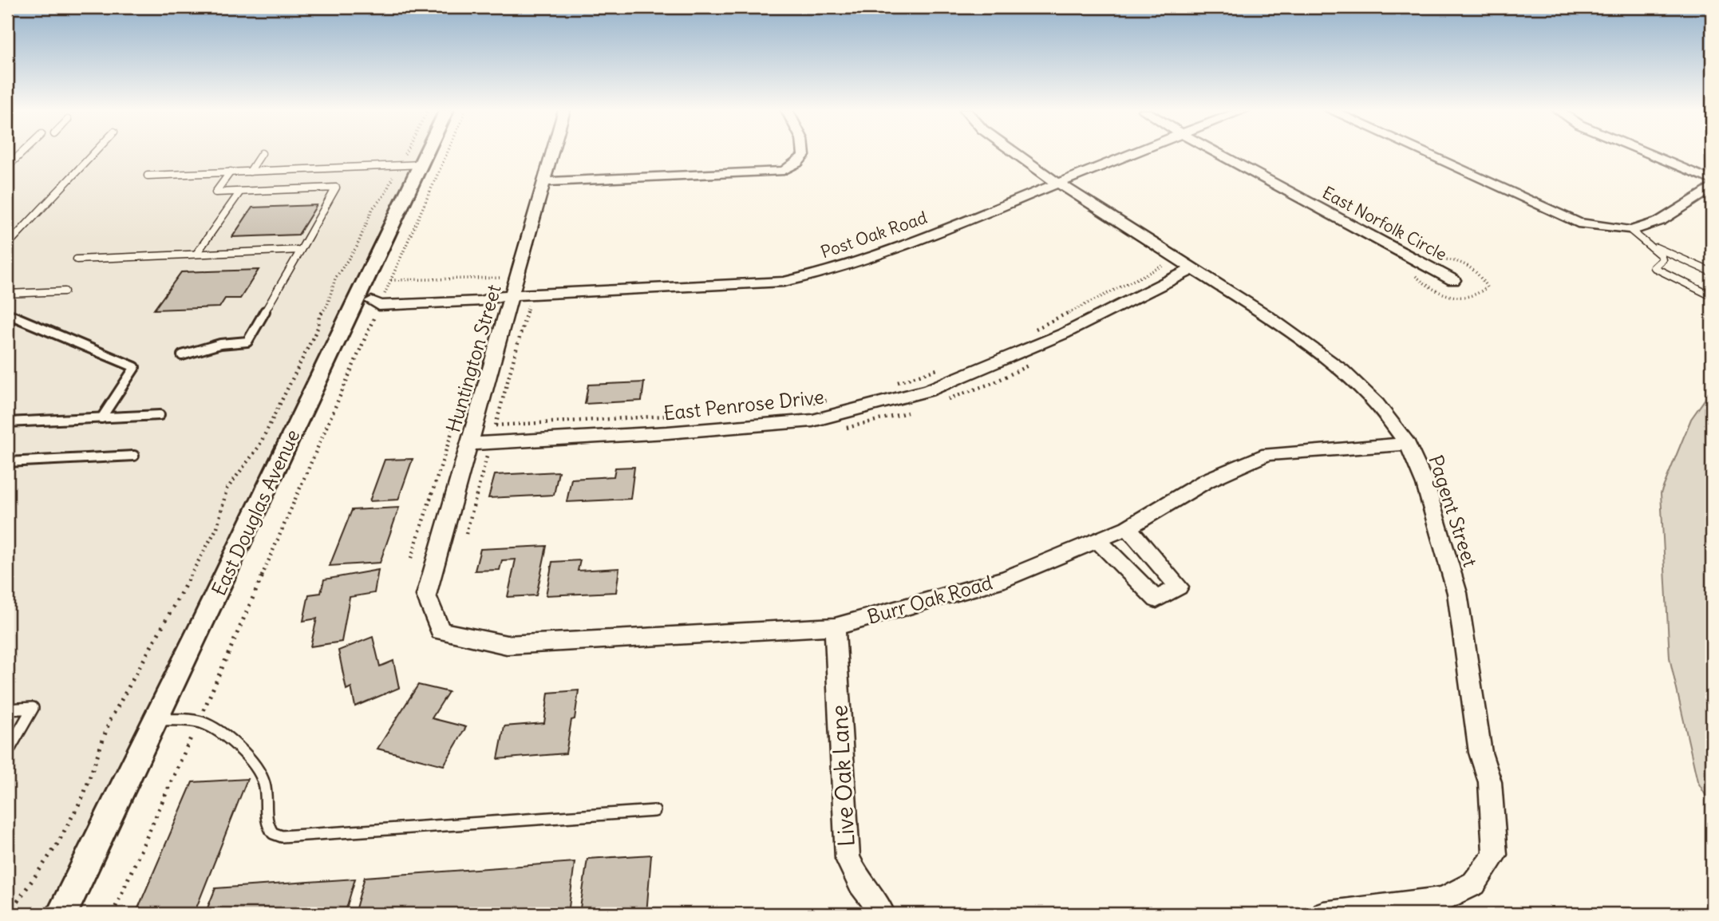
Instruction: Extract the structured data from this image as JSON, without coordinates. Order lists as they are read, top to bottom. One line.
{"streets":{"street":["East Norfolk Circle","Post Oak Road","Huntington Street","East Penrose Drive","Pagent Street","East Douglas Avenue","Burr Oak Road","Live Oak Lane"]},"crossings":[["Post Oak Road","Huntington Street"],["Post Oak Road","Pagent Street"],["Post Oak Road","East Douglas Avenue"],["Huntington Street","East Penrose Drive"],["Huntington Street","Burr Oak Road"],["East Penrose Drive","Pagent Street"],["Pagent Street","Burr Oak Road"],["Burr Oak Road","Live Oak Lane"]]}
